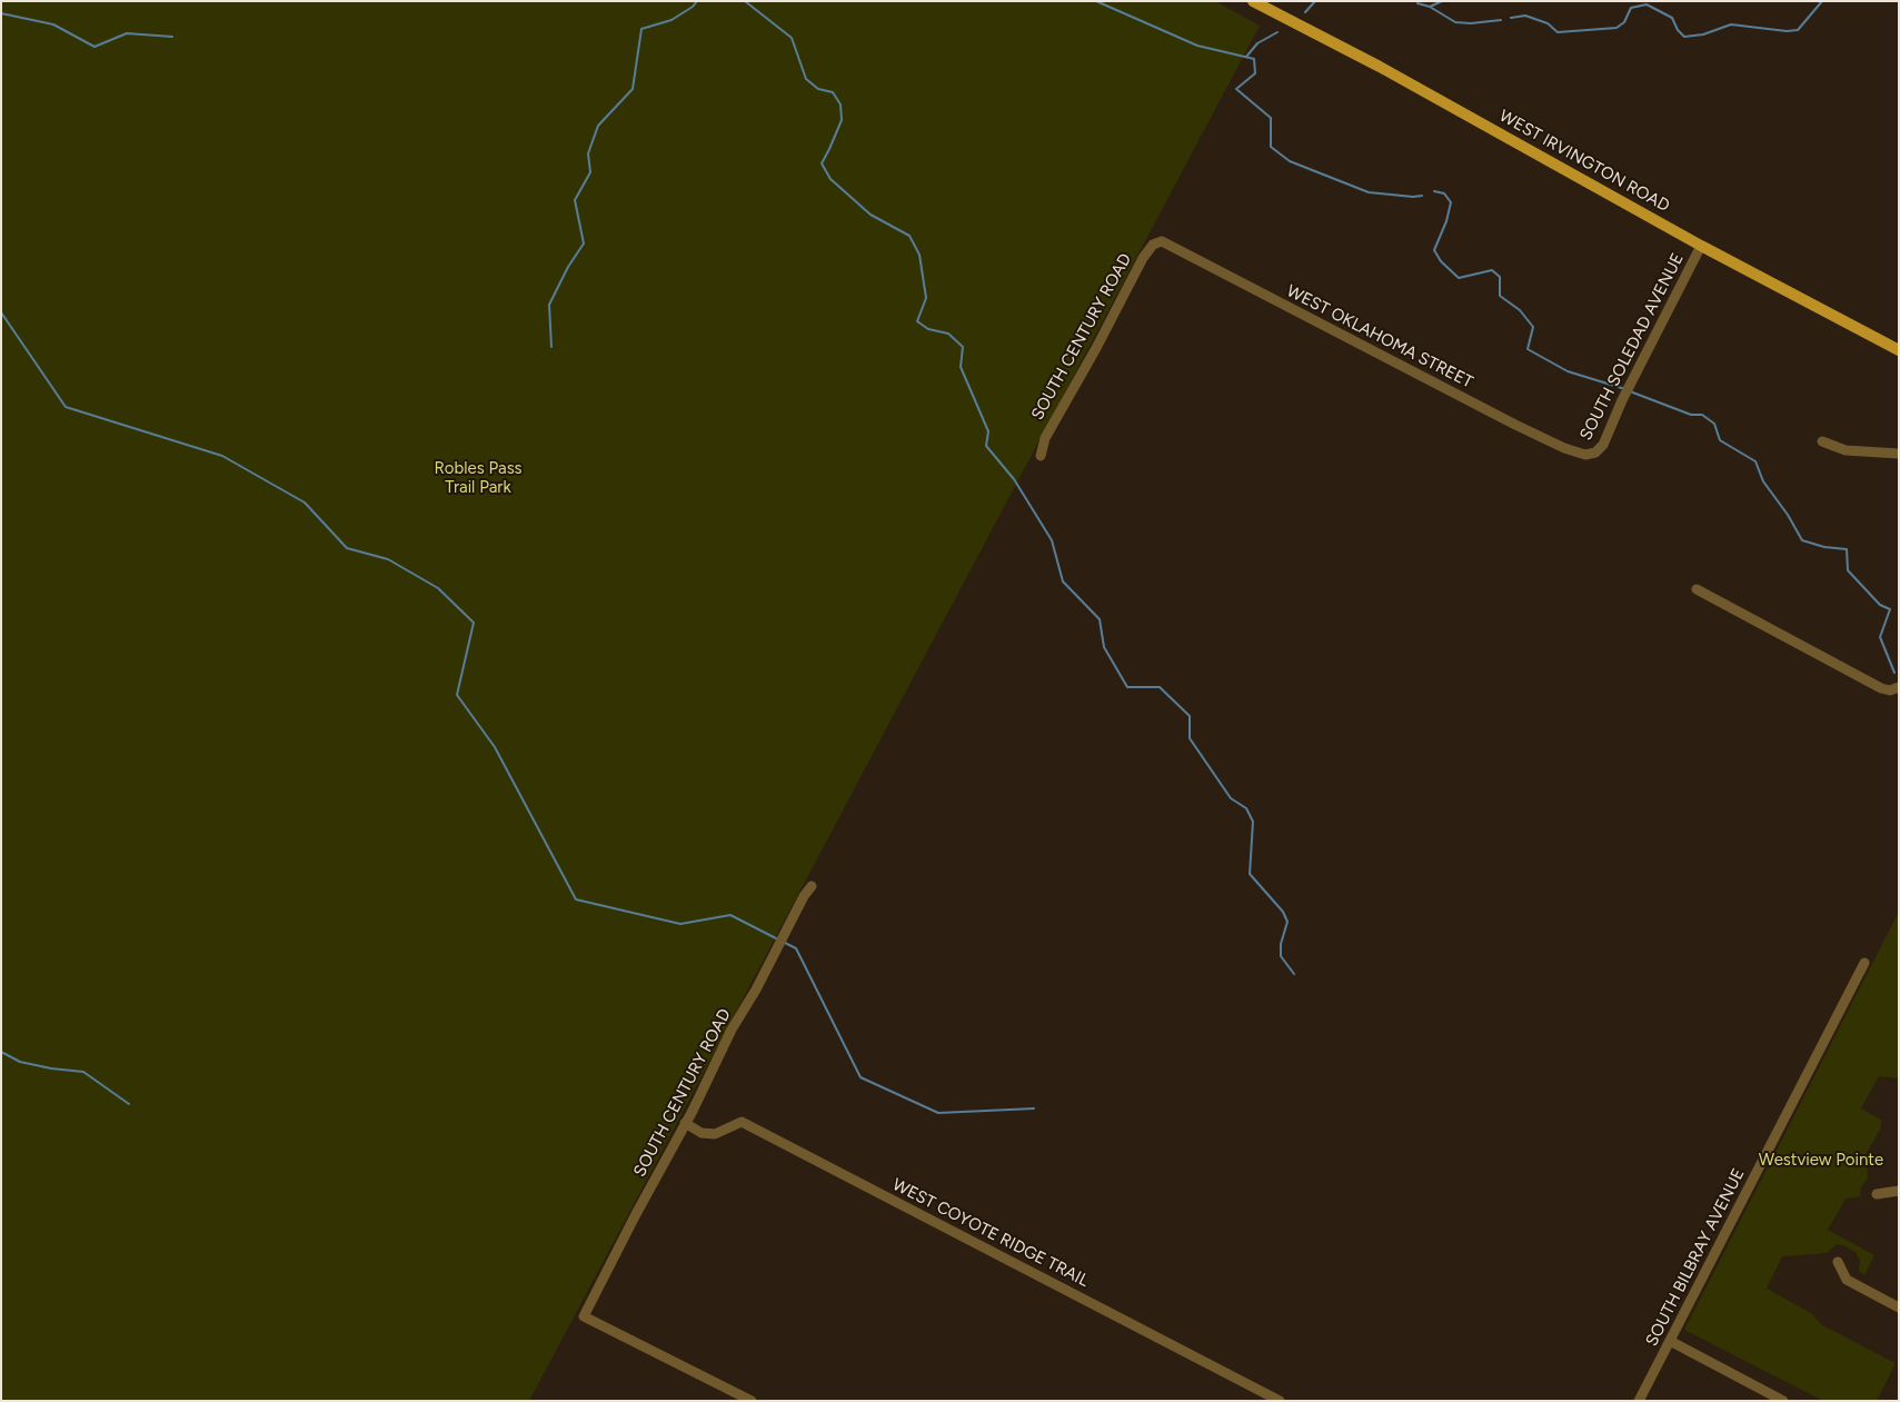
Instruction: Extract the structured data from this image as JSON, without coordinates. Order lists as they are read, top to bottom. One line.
{"streets":{"main road":["WEST IRVINGTON ROAD"],"street":["SOUTH CENTURY ROAD","WEST OKLAHOMA STREET","SOUTH SOLEDAD AVENUE","WEST COYOTE RIDGE TRAIL","SOUTH BILBRAY AVENUE"]},"crossings":[["WEST IRVINGTON ROAD","SOUTH SOLEDAD AVENUE"],["SOUTH CENTURY ROAD","WEST OKLAHOMA STREET"],["SOUTH CENTURY ROAD","WEST COYOTE RIDGE TRAIL"],["WEST OKLAHOMA STREET","SOUTH SOLEDAD AVENUE"]],"parks":["Robles Pass Trail Park","Westview Pointe"]}
